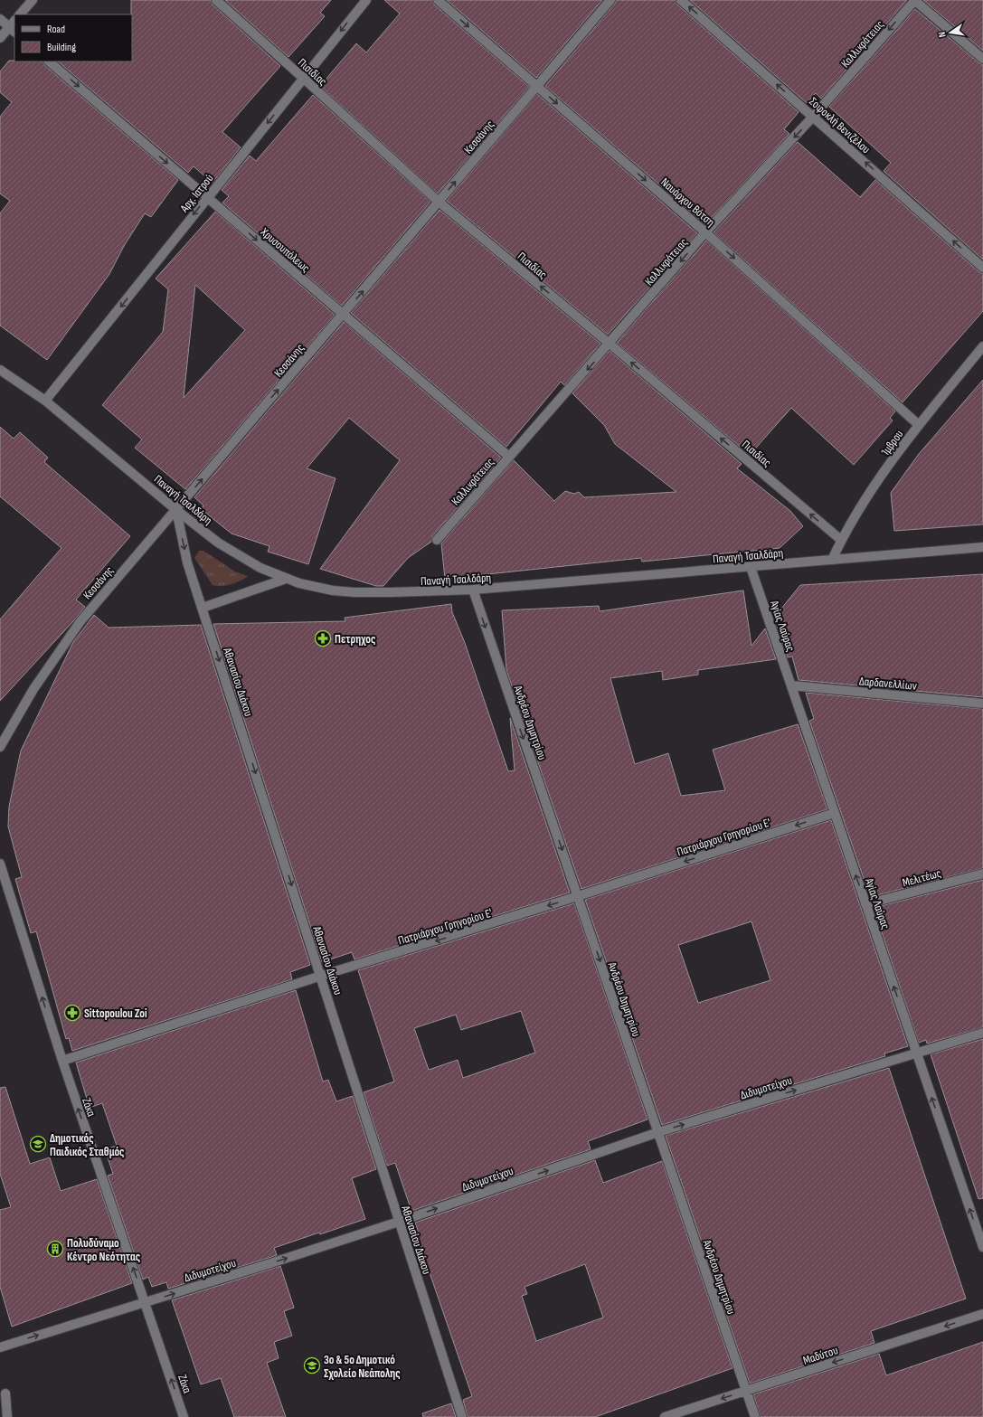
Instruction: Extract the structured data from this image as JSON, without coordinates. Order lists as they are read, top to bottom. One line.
{"streets":{"street":["Καλλικράτειας","Πισιδίας","Σοφοκλή Βενιζέλου","Κεσσάνης","Αρχ. Ιατρού","Ναυάρχου Βότση","Χρυσουπόλεως","Ίμβρου","Παναγή Τσαλδάρη","Αγίας Λαύρας","Αθανασίου Διάκου","Δαρδανελλίων","Ανδρέου Δημητρίου","Πατριάρχου Γρηγορίου Ε'","Μελιτέως","Διδυμοτείχου","Ζάκα","Μαδύτου"]},"crossings":[["Καλλικράτειας","Πισιδίας"],["Καλλικράτειας","Σοφοκλή Βενιζέλου"],["Καλλικράτειας","Ναυάρχου Βότση"],["Καλλικράτειας","Χρυσουπόλεως"],["Πισιδίας","Κεσσάνης"],["Πισιδίας","Αρχ. Ιατρού"],["Πισιδίας","Ίμβρου"],["Κεσσάνης","Ναυάρχου Βότση"],["Κεσσάνης","Χρυσουπόλεως"],["Κεσσάνης","Παναγή Τσαλδάρη"],["Κεσσάνης","Αθανασίου Διάκου"],["Αρχ. Ιατρού","Χρυσουπόλεως"],["Αρχ. Ιατρού","Παναγή Τσαλδάρη"],["Ναυάρχου Βότση","Ίμβρου"],["Ίμβρου","Παναγή Τσαλδάρη"],["Παναγή Τσαλδάρη","Αγίας Λαύρας"],["Παναγή Τσαλδάρη","Αθανασίου Διάκου"],["Παναγή Τσαλδάρη","Ανδρέου Δημητρίου"],["Αγίας Λαύρας","Δαρδανελλίων"],["Αγίας Λαύρας","Πατριάρχου Γρηγορίου Ε'"],["Αγίας Λαύρας","Μελιτέως"],["Αγίας Λαύρας","Διδυμοτείχου"],["Αθανασίου Διάκου","Πατριάρχου Γρηγορίου Ε'"],["Αθανασίου Διάκου","Διδυμοτείχου"],["Ανδρέου Δημητρίου","Πατριάρχου Γρηγορίου Ε'"],["Ανδρέου Δημητρίου","Διδυμοτείχου"],["Ανδρέου Δημητρίου","Μαδύτου"],["Πατριάρχου Γρηγορίου Ε'","Ζάκα"],["Διδυμοτείχου","Ζάκα"]],"one_way":["Καλλικράτειας","Πισιδίας","Σοφοκλή Βενιζέλου","Κεσσάνης","Αρχ. Ιατρού","Ναυάρχου Βότση","Χρυσουπόλεως","Αγίας Λαύρας","Αθανασίου Διάκου","Ανδρέου Δημητρίου","Πατριάρχου Γρηγορίου Ε'","Διδυμοτείχου","Ζάκα","Μαδύτου"],"places":{"pharmacy":["Πετρηχος","Sittopoulou Zoi"],"school or university":["Δημοτικός Παιδικός Σταθμός","3ο & 5ο Δημοτικό Σχολείο Νεάπολης"],"building":["Πολυδύναμο Κέντρο Νεότητας"]},"legend":["Road","Building"],"north":"left"}
